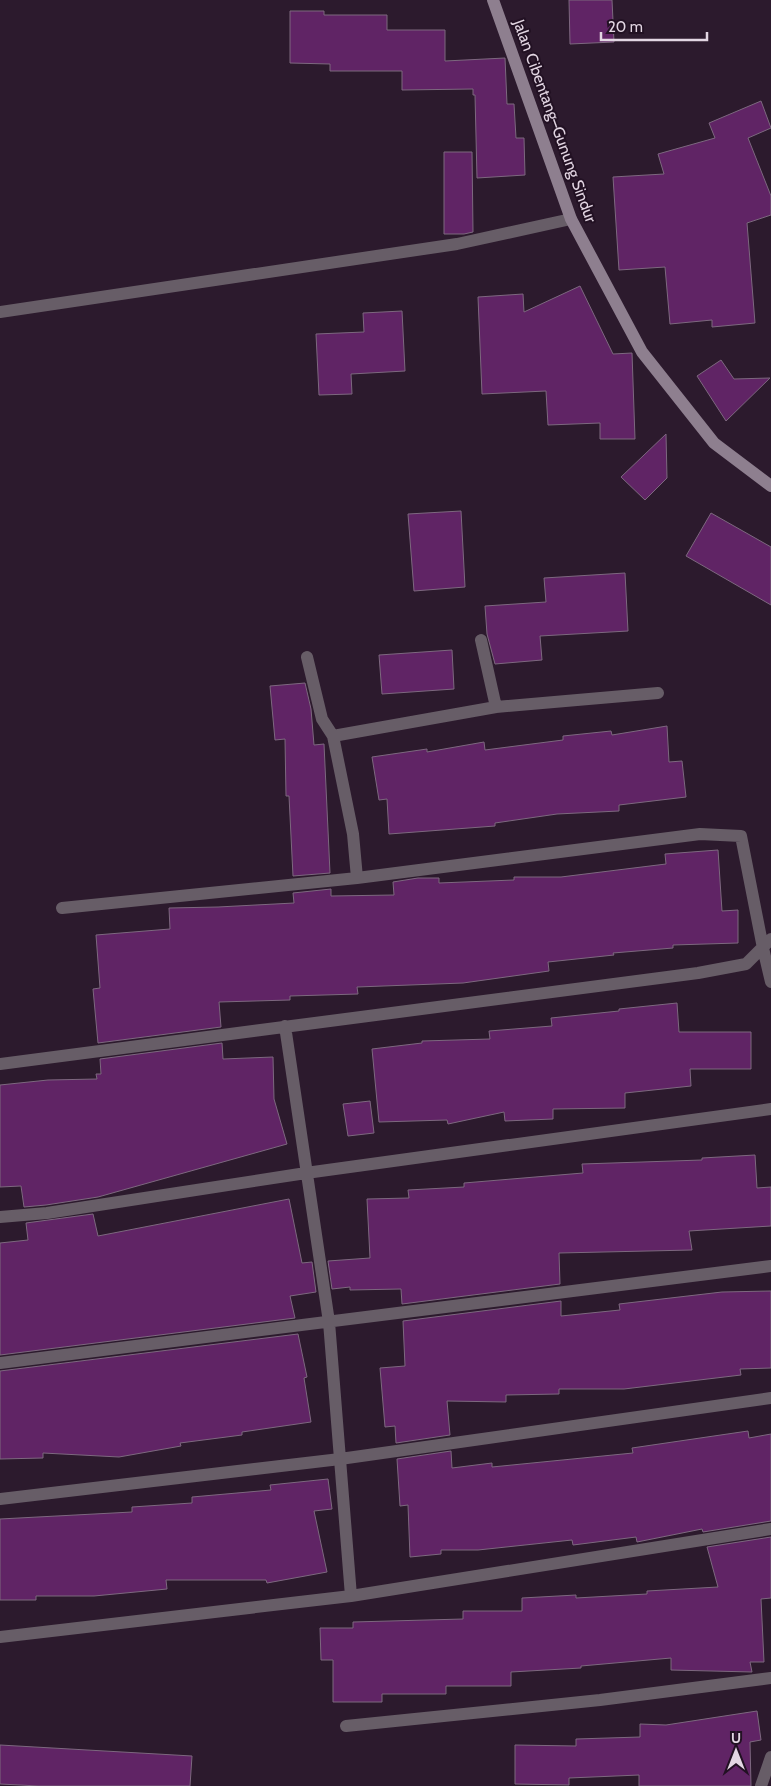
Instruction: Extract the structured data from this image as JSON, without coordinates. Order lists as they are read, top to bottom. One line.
{"streets":{"street":["Jalan Cibentang–Gunung Sindur"]},"scale_bar":"20 m","north":"top"}
